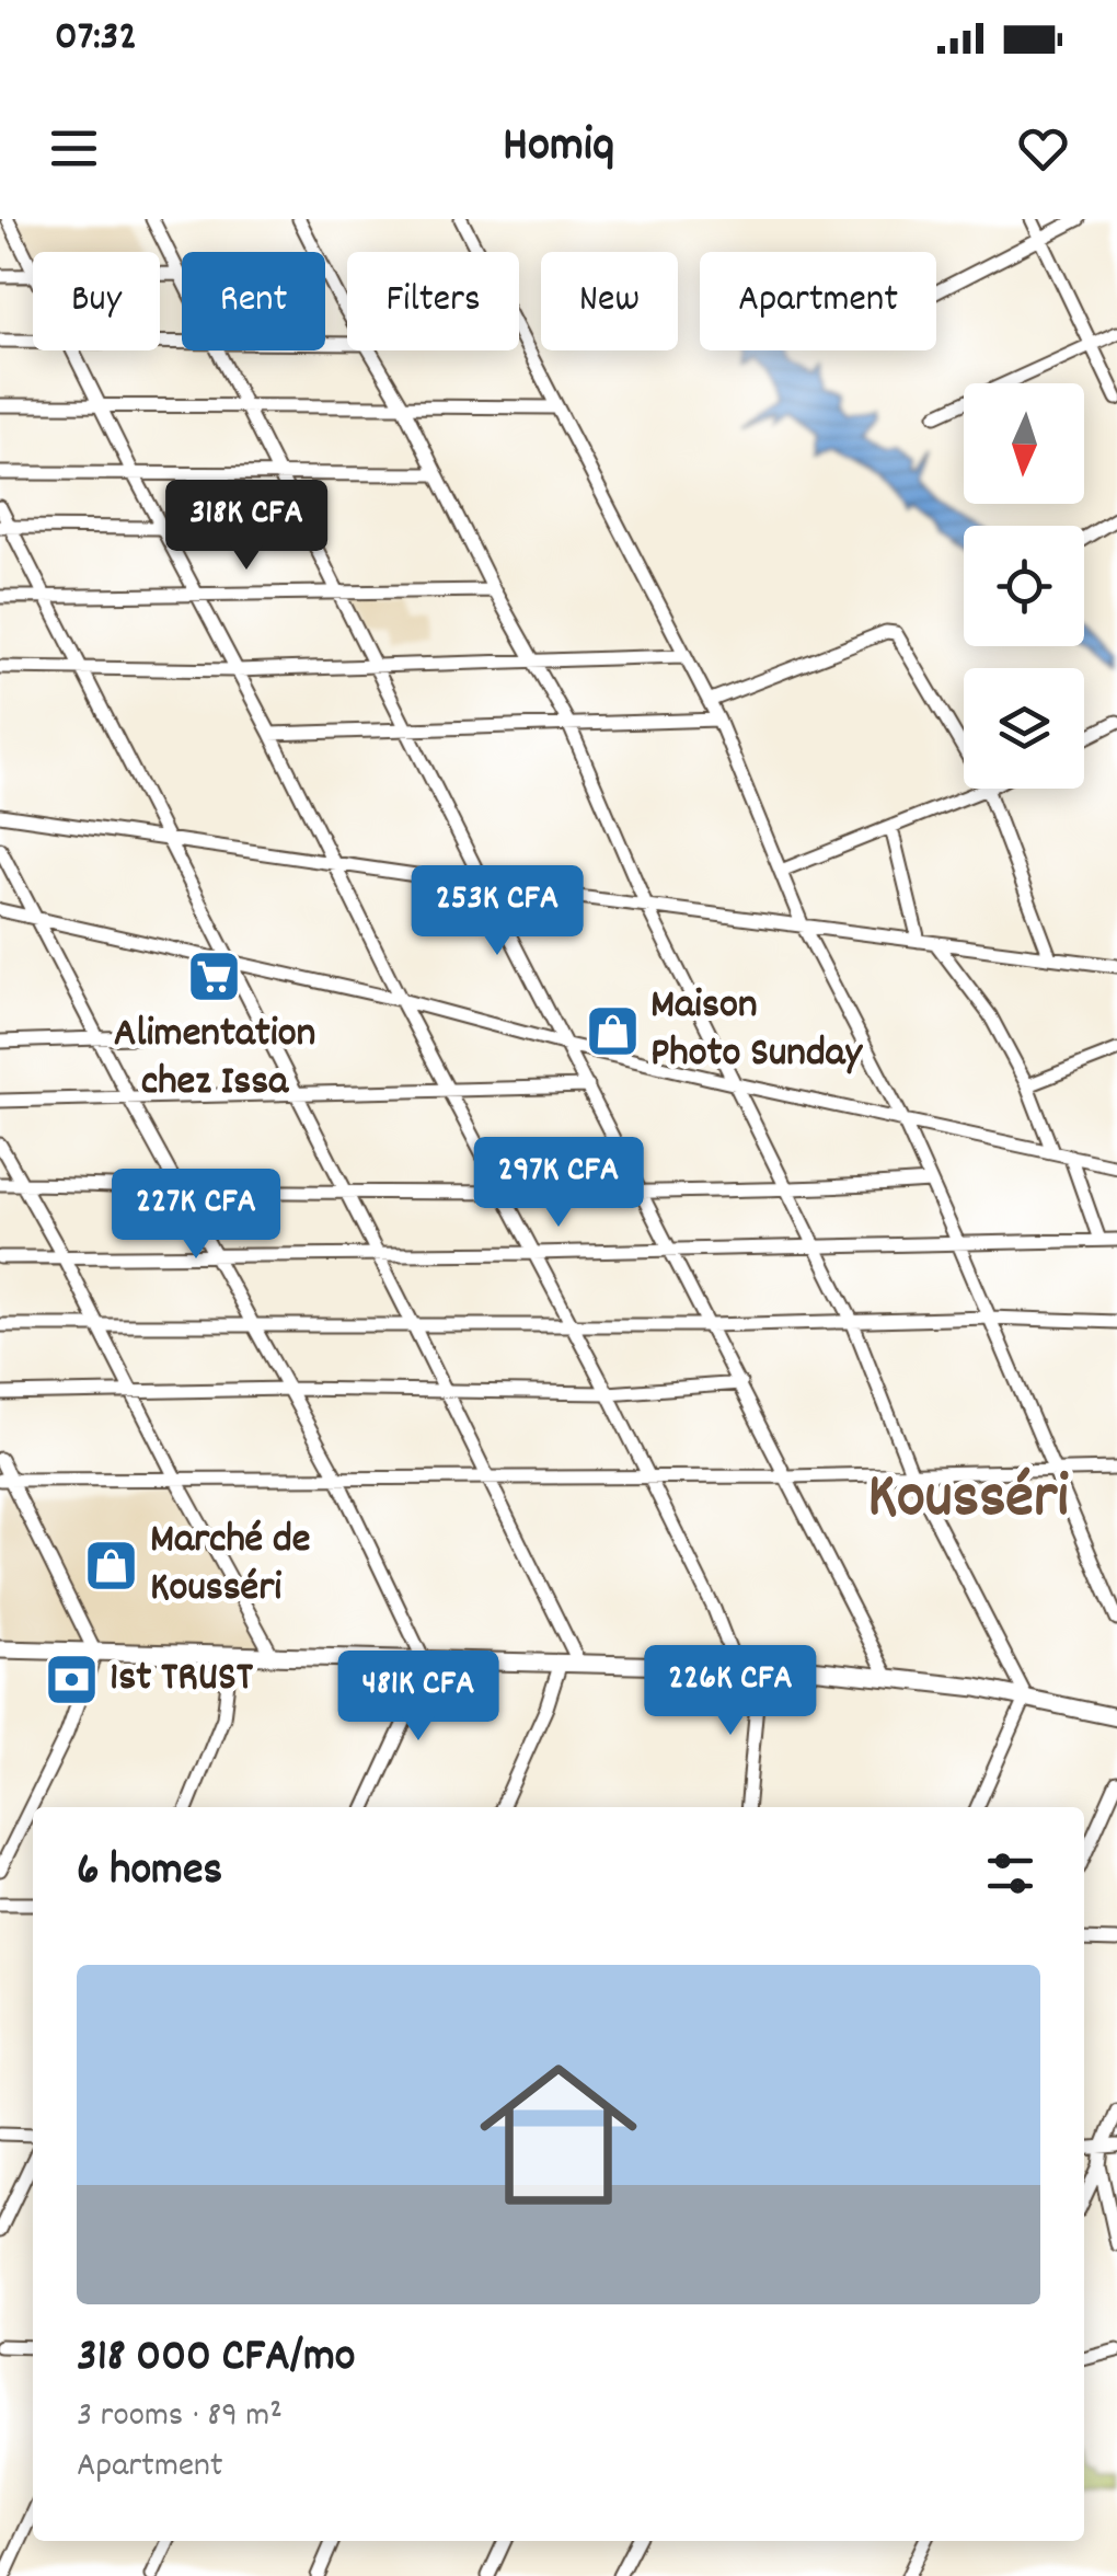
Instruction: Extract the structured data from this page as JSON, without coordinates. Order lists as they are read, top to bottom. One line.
{"districts":["Kousséri"],"places":{"supermarket":["Alimentation chez Issa"],"shop":["Maison Photo Sunday","Marché de Kousséri"],"bank":["1st TRUST"]},"north":"bottom","page":{"status":"07:32","header":"Homiq","chip":["Buy","Rent","Filters","New","Apartment"],"price":["318K CFA","253K CFA","297K CFA","227K CFA","226K CFA","481K CFA"],"heading":"6 homes","list":[{"name":"318 000 CFA/mo","note":"3 rooms · 89 m² · Apartment"}]}}
